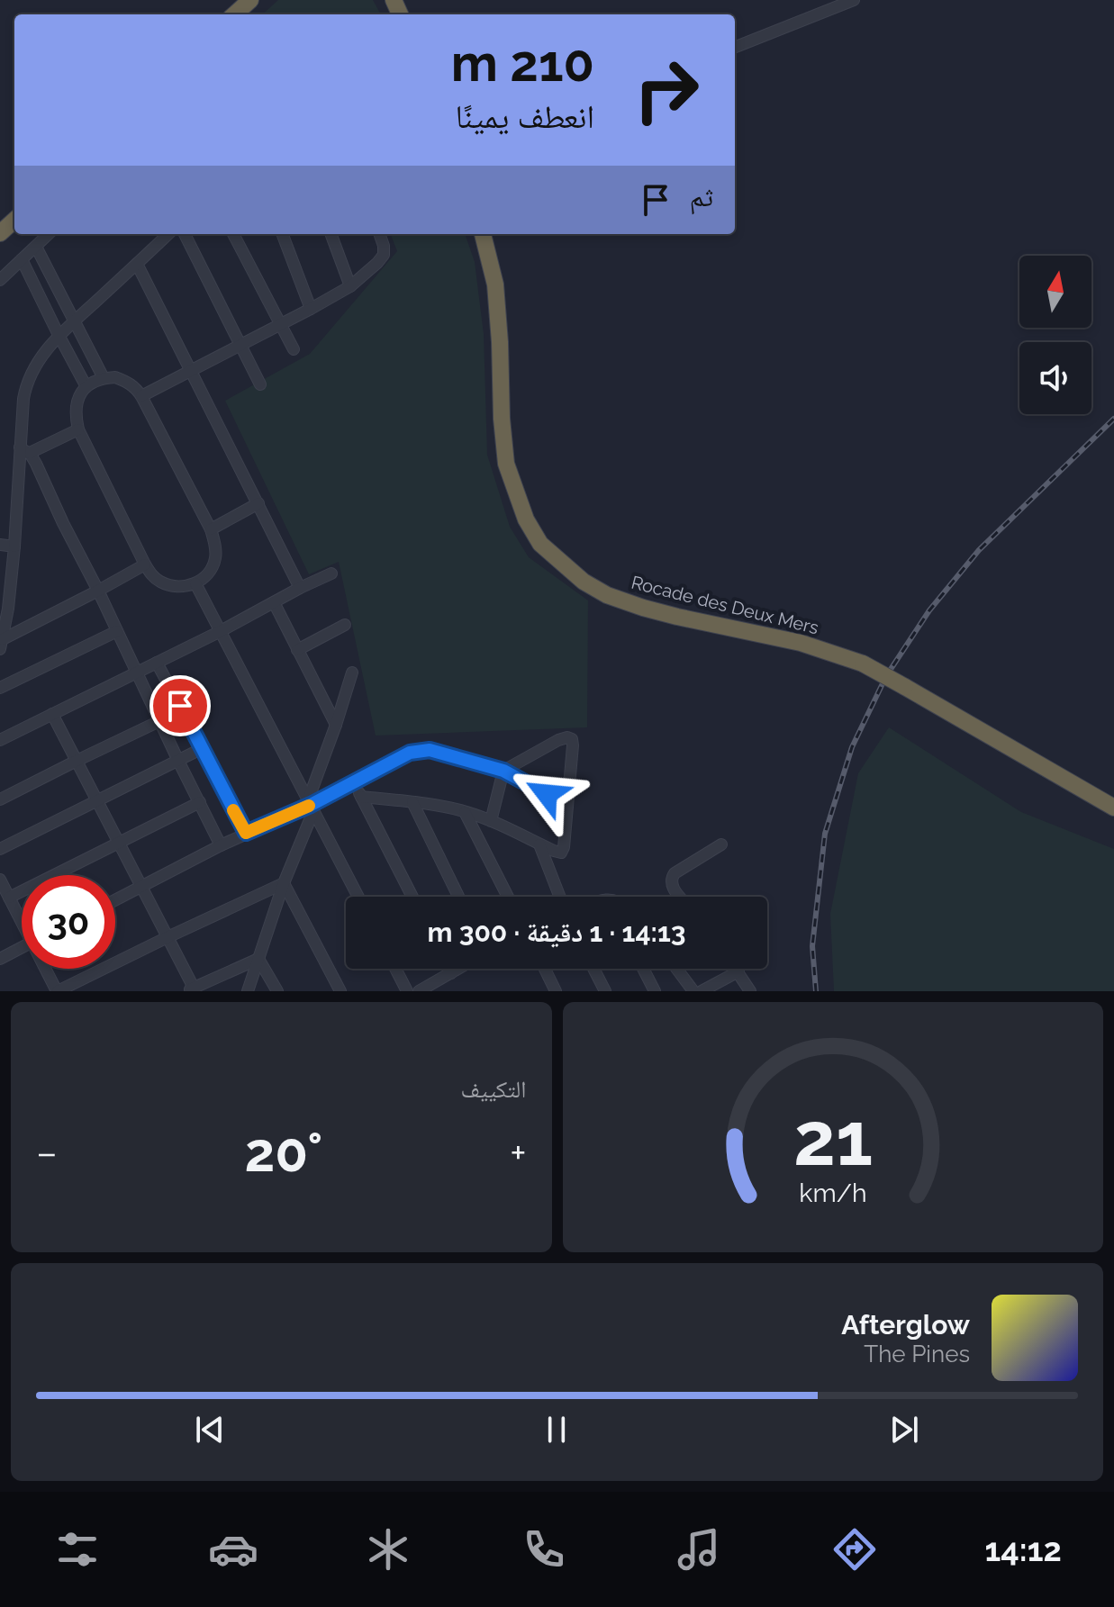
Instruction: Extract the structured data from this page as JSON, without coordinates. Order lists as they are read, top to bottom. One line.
{"streets":{"highway":["Rocade des Deux Mers"]},"north":"top","page":{"turn":["210 m","انعطف يمينًا"],"then":"ثم","limit":"30","trip":"14:13 · 1 دقيقة · 300 m","tile":"التكييف","heat":["−","20°","+"],"song":["Afterglow","The Pines"],"tabs":"14:12","gauge":["21","km/h"]}}
